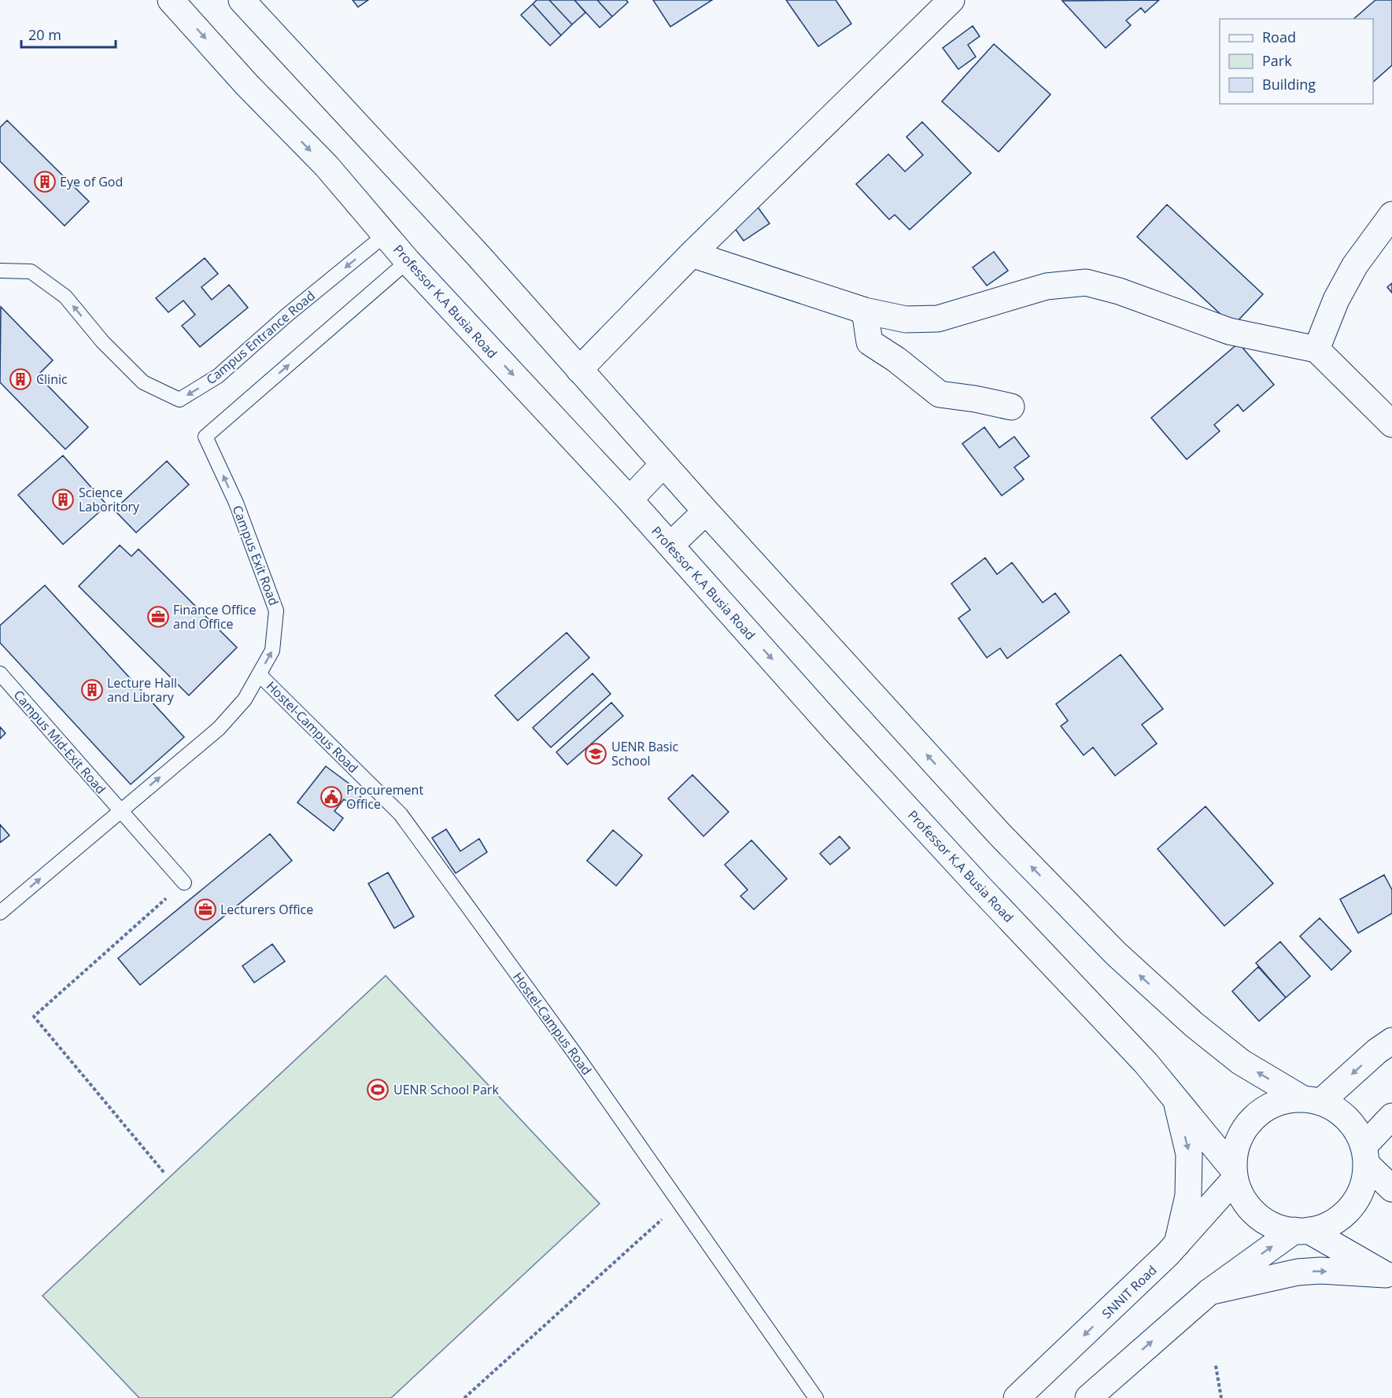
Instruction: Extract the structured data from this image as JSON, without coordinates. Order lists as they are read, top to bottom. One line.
{"streets":{"main road":["Professor K.A Busia Road","SNNIT Road"],"lane":["Campus Entrance Road","Campus Exit Road","Hostel-Campus Road","Campus Mid-Exit Road"]},"crossings":[["Professor K.A Busia Road","Campus Entrance Road"],["Professor K.A Busia Road","Campus Exit Road"],["Professor K.A Busia Road","SNNIT Road"],["Campus Exit Road","Hostel-Campus Road"],["Campus Exit Road","Campus Mid-Exit Road"]],"one_way":["Campus Exit Road"],"places":{"building":["Eye of God","Clinic","Science Laboritory","Lecture Hall and Library"],"office":["Finance Office and Office","Lecturers Office"],"school or university":["UENR Basic School"],"public building":["Procurement Office"],"sports":["UENR School Park"]},"legend":["Road","Park","Building"],"scale_bar":"20 m"}
